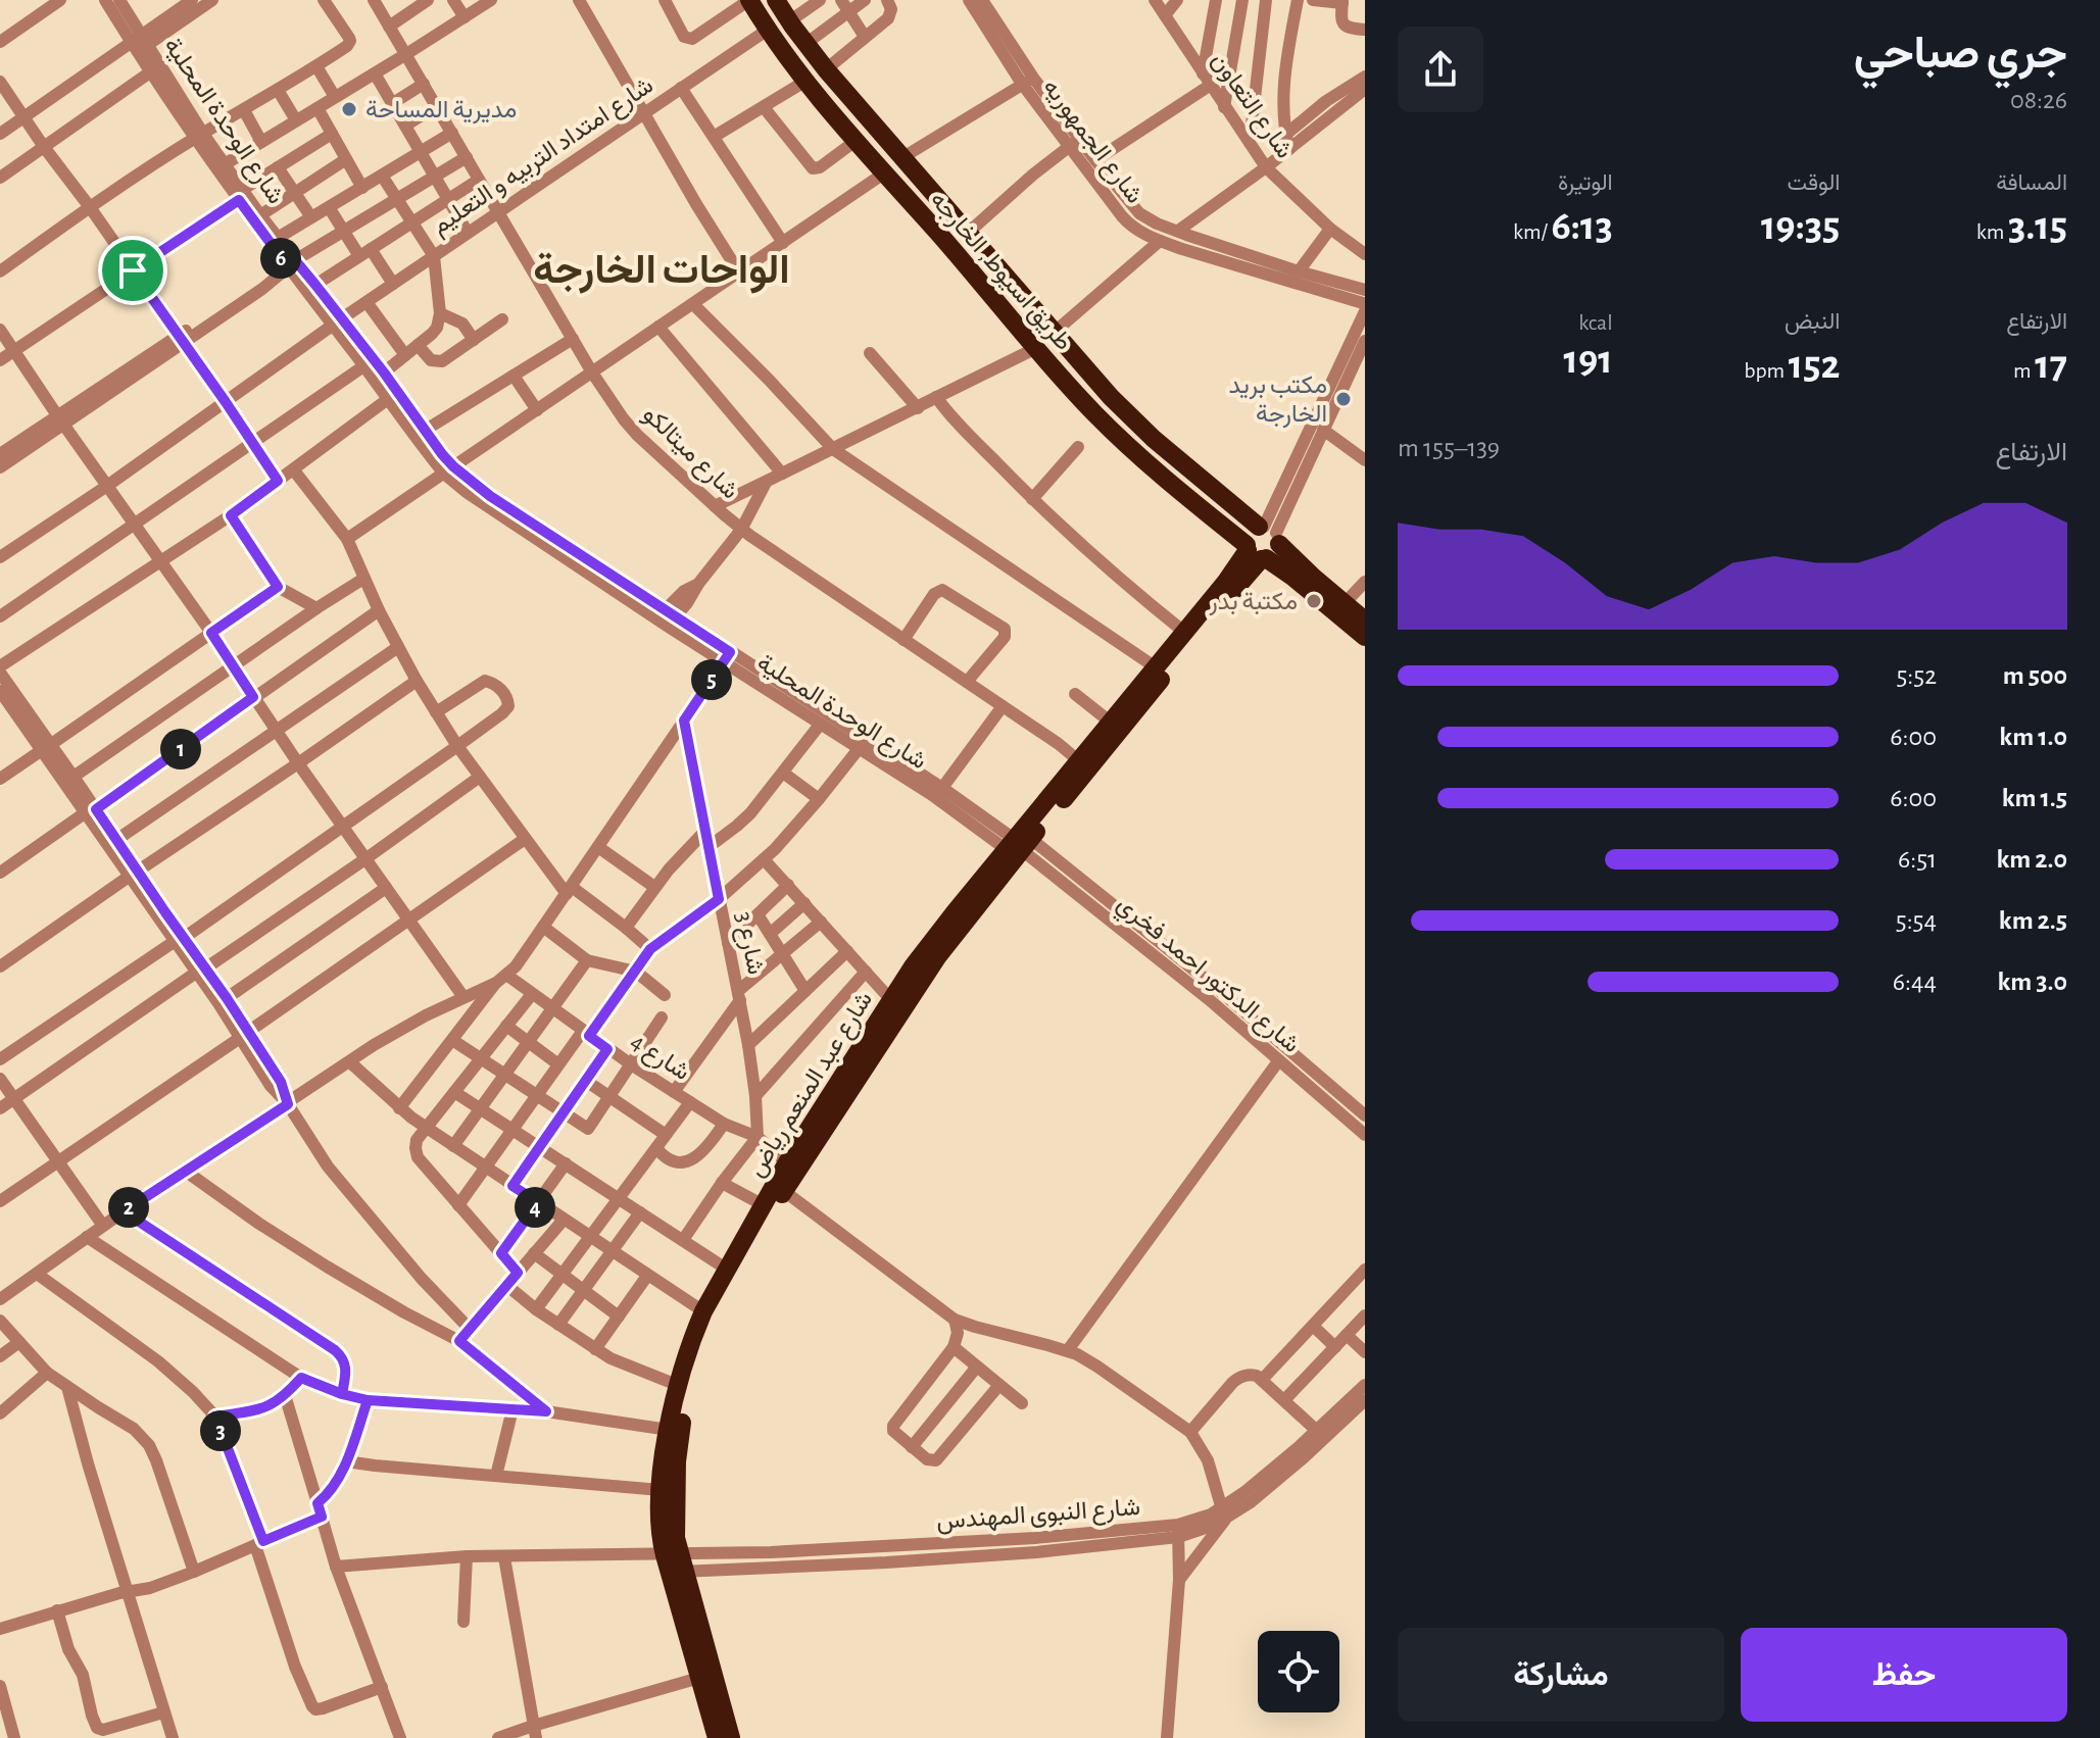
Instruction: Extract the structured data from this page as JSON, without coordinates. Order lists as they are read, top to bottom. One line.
{"streets":{"highway":["طريق اسيوط, الخارجه","شارع عبد المنعم رياض"],"street":["شارع التعاون","شارع الوحدة المحلية","شارع الجمهوريه","شارع امتداد التربيه و التعليم","شارع ميتالكو","شارع 3","شارع الدكتور احمد فخري","شارع 4","شارع النبوى المهندس"]},"crossings":[["شارع الوحدة المحلية","شارع امتداد التربيه و التعليم"],["شارع الوحدة المحلية","شارع الدكتور احمد فخري"],["شارع الوحدة المحلية","شارع عبد المنعم رياض"],["شارع امتداد التربيه و التعليم","طريق اسيوط, الخارجه"],["شارع امتداد التربيه و التعليم","شارع ميتالكو"],["طريق اسيوط, الخارجه","شارع عبد المنعم رياض"],["شارع ميتالكو","شارع عبد المنعم رياض"],["شارع 3","شارع 4"],["شارع الدكتور احمد فخري","شارع عبد المنعم رياض"],["شارع عبد المنعم رياض","شارع النبوى المهندس"]],"districts":["الواحات الخارجة"],"places":["مديرية المساحة","مكتب بريد الخارجة","مكتبة بدر"],"page":{"heading":["جري صباحي","08:26"],"stats":[["المسافة","3.15 km"],["الوقت","19:35"],["الوتيرة","6:13 /km"],["الارتفاع","17 m"],["النبض","152 bpm"],["kcal","191"]],"pins":["6","5","1","2","4","3"],"chart":["الارتفاع","139–155 m"],"list":[{"name":"500 m","note":"5:52"},{"name":"1.0 km","note":"6:00"},{"name":"1.5 km","note":"6:00"},{"name":"2.0 km","note":"6:51"},{"name":"2.5 km","note":"5:54"},{"name":"3.0 km","note":"6:44"}],"buttons":["حفظ","مشاركة"]}}
